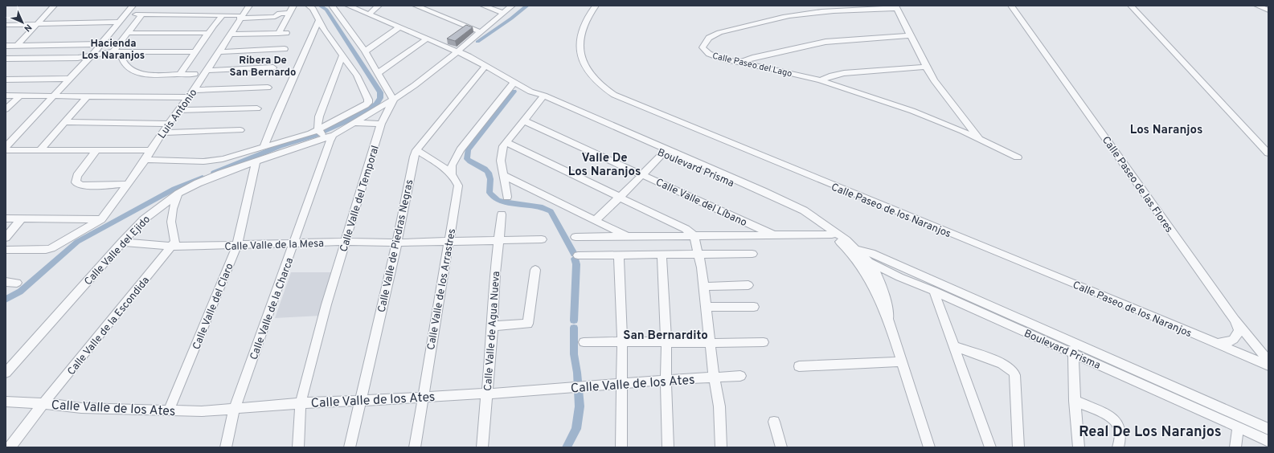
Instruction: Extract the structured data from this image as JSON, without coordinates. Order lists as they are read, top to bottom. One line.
{"streets":{"street":["Calle Paseo del Lago","Luis Antonio","Boulevard Prisma","Calle Paseo de las Flores","Calle Valle del Temporal","Calle Valle del Líbano","Calle Paseo de los Naranjos","Calle Valle de la Mesa","Calle Valle de Piedras Negras","Calle Valle del Ejido","Calle Valle de los Arrastres","Calle Valle del Claro","Calle Valle de la Charca","Calle Valle de la Escondida","Calle Valle de Agua Nueva","Calle Valle de los Ates"]},"crossings":[["Boulevard Prisma","Calle Valle del Temporal"],["Boulevard Prisma","Calle Valle de Piedras Negras"],["Calle Valle del Temporal","Calle Valle de la Mesa"],["Calle Valle del Temporal","Calle Valle del Ejido"],["Calle Valle del Temporal","Calle Valle de los Ates"],["Calle Valle de la Mesa","Calle Valle de Piedras Negras"],["Calle Valle de la Mesa","Calle Valle del Ejido"],["Calle Valle de la Mesa","Calle Valle de los Arrastres"],["Calle Valle de la Mesa","Calle Valle del Claro"],["Calle Valle de la Mesa","Calle Valle de la Charca"],["Calle Valle de la Mesa","Calle Valle de la Escondida"],["Calle Valle de la Mesa","Calle Valle de Agua Nueva"],["Calle Valle de Piedras Negras","Calle Valle de los Ates"],["Calle Valle del Ejido","Calle Valle del Claro"],["Calle Valle del Ejido","Calle Valle de la Charca"],["Calle Valle de los Arrastres","Calle Valle de los Ates"],["Calle Valle del Claro","Calle Valle de los Ates"],["Calle Valle de la Charca","Calle Valle de los Ates"],["Calle Valle de la Escondida","Calle Valle de los Ates"],["Calle Valle de Agua Nueva","Calle Valle de los Ates"]],"districts":["Hacienda Los Naranjos","Ribera De San Bernardo","Los Naranjos","Valle De Los Naranjos","San Bernardito","Real De Los Naranjos"],"north":"bottom right"}
